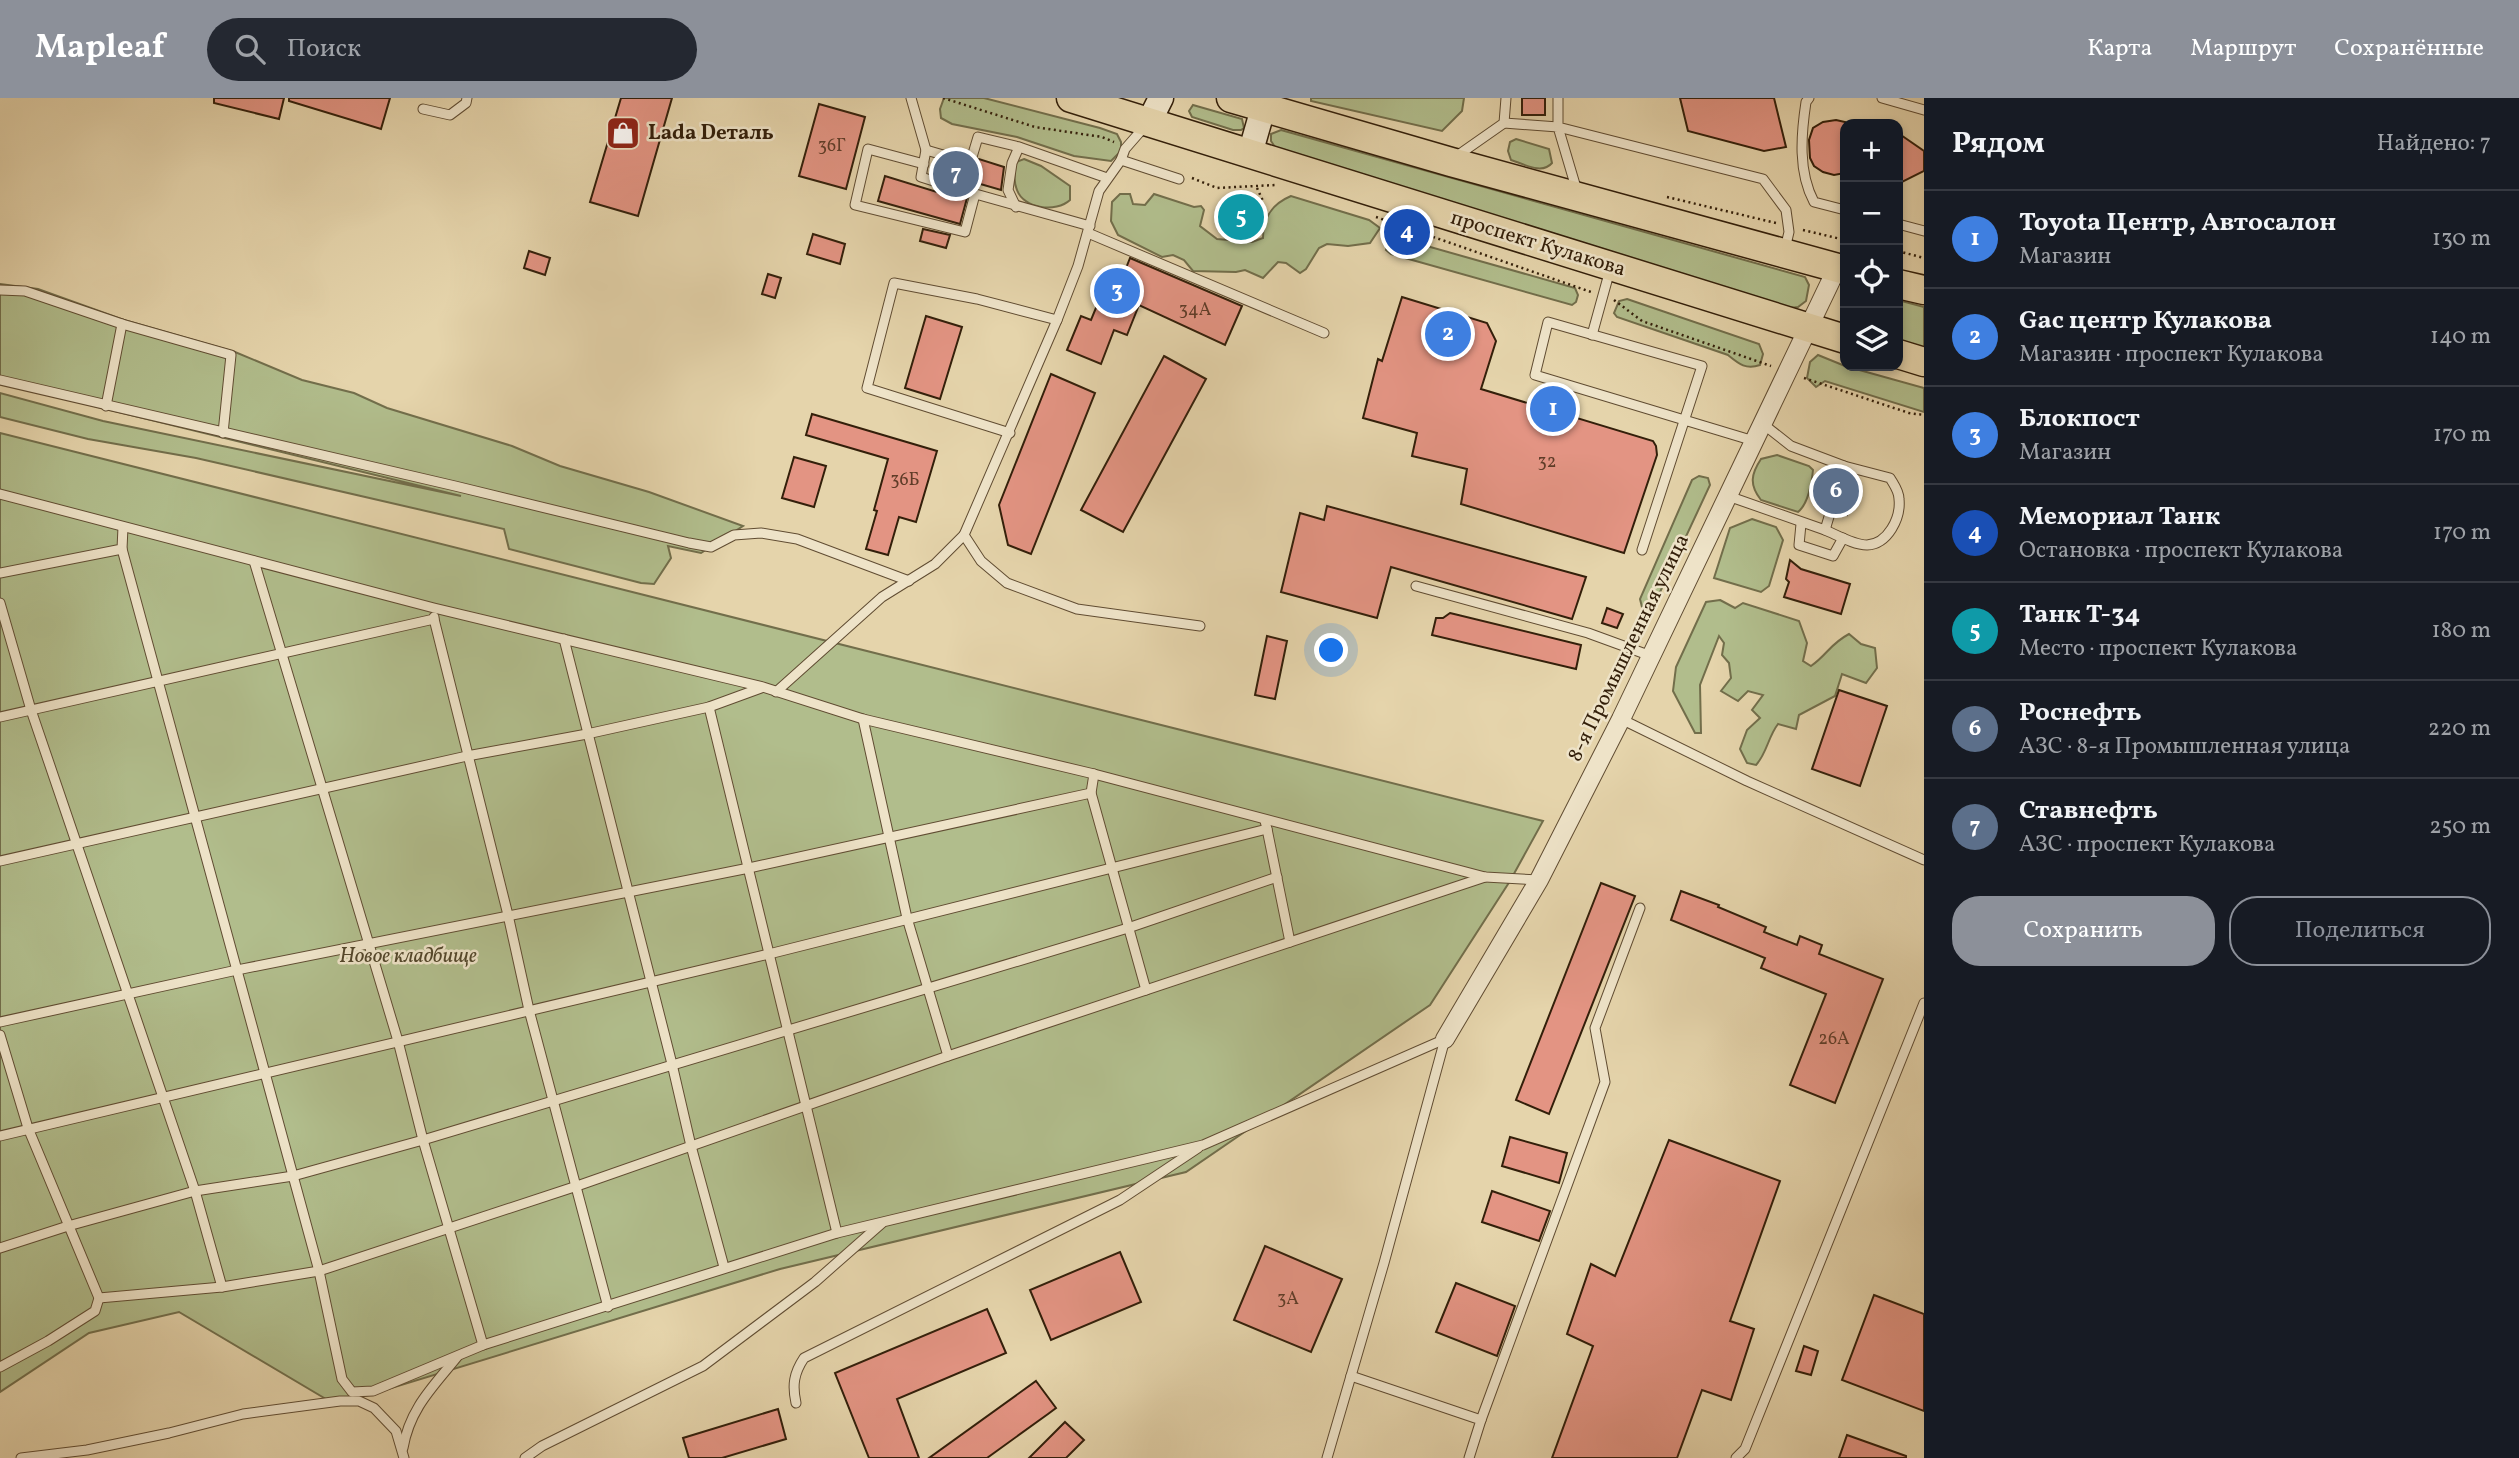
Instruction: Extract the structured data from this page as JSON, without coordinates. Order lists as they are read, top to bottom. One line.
{"streets":{"main road":["проспект Кулакова"],"street":["8-я Промышленная улица"]},"crossings":[["проспект Кулакова","8-я Промышленная улица"]],"parks":["Новое кладбище"],"places":{"shop":["Lada Dеталь"]},"house_numbers":["36Г","34А","32","36Б","26А","3А"],"page":{"header":"Mapleaf","search":"Поиск","nav":["Карта","Маршрут","Сохранённые"],"heading":["Рядом","Найдено: 7"],"map_buttons":["+","−"],"pins":["7","5","4","3","2","1","6"],"list":[{"mark":"1","name":"Toyota Центр, Автосалон","note":"Магазин","value":"130 m"},{"mark":"2","name":"Gac центр Кулакова","note":"Магазин · проспект Кулакова","value":"140 m"},{"mark":"3","name":"Блокпост","note":"Магазин","value":"170 m"},{"mark":"4","name":"Мемориал Танк","note":"Остановка · проспект Кулакова","value":"170 m"},{"mark":"5","name":"Танк Т-34","note":"Место · проспект Кулакова","value":"180 m"},{"mark":"6","name":"Роснефть","note":"АЗС · 8-я Промышленная улица","value":"220 m"},{"mark":"7","name":"Ставнефть","note":"АЗС · проспект Кулакова","value":"250 m"}],"buttons":["Сохранить","Поделиться"]}}
